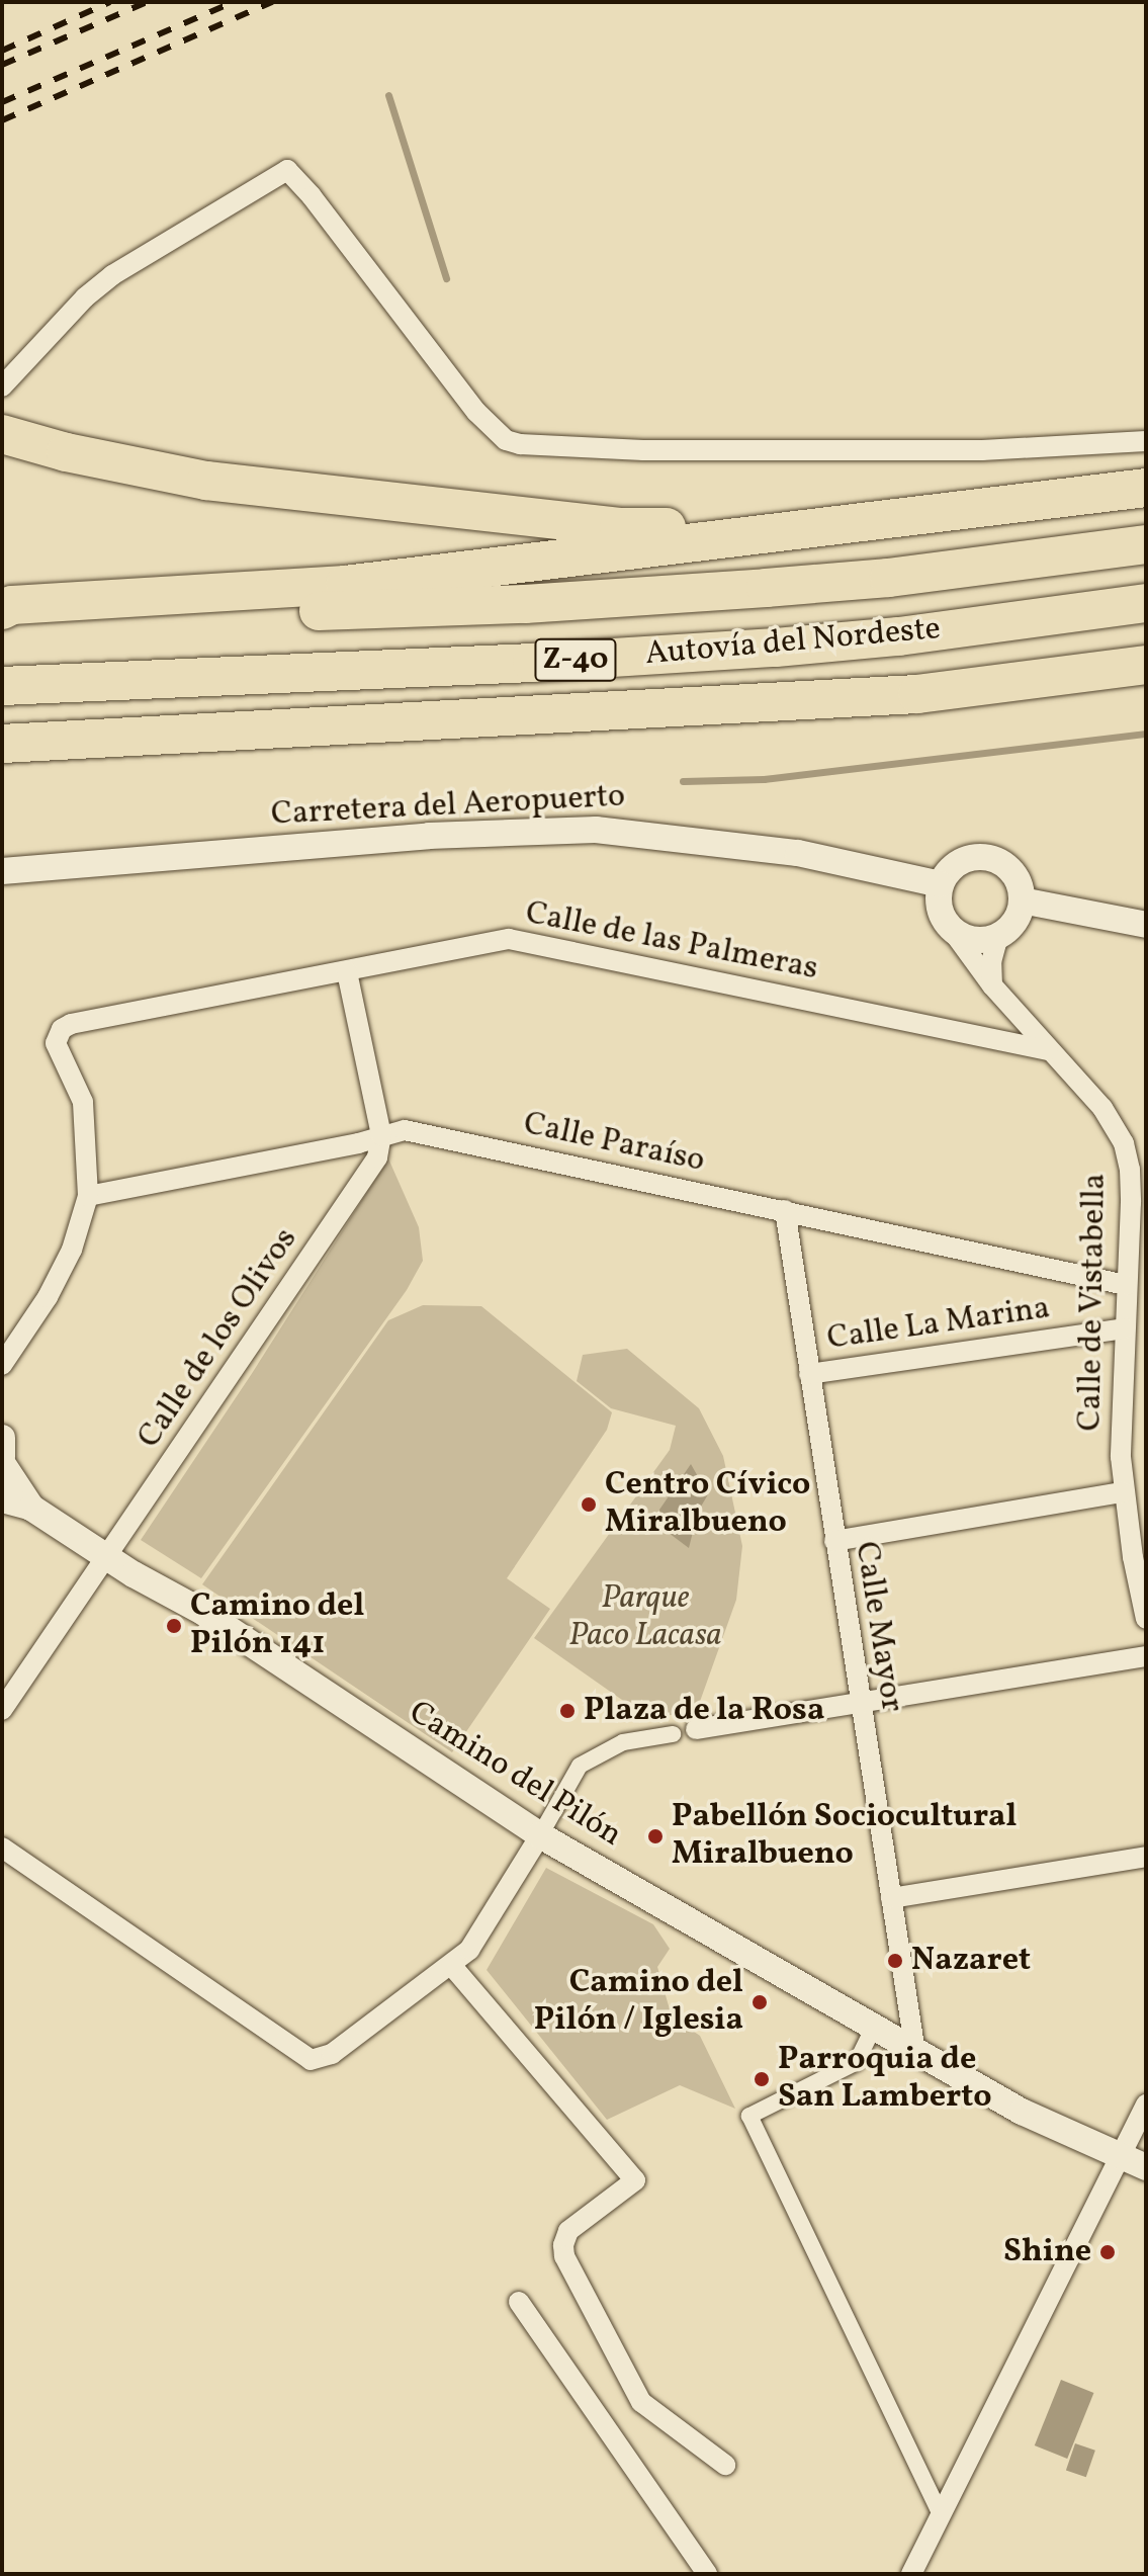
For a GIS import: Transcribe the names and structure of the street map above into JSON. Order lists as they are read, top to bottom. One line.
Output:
{"streets":{"highway":["Autovía del Nordeste","Z-40"],"street":["Carretera del Aeropuerto","Calle de las Palmeras","Calle Paraíso","Calle de Vistabella","Calle La Marina","Calle de los Olivos","Calle Mayor","Camino del Pilón"]},"crossings":[["Carretera del Aeropuerto","Calle de Vistabella"],["Calle de las Palmeras","Calle Paraíso"],["Calle de las Palmeras","Calle de Vistabella"],["Calle Paraíso","Calle de Vistabella"],["Calle Paraíso","Calle de los Olivos"],["Calle Paraíso","Calle Mayor"],["Calle de Vistabella","Calle La Marina"],["Calle La Marina","Calle Mayor"],["Calle de los Olivos","Camino del Pilón"],["Calle Mayor","Camino del Pilón"]],"parks":["Parque Paco Lacasa"],"places":["Centro Cívico Miralbueno","Camino del Pilón 141","Plaza de la Rosa","Pabellón Sociocultural Miralbueno","Nazaret","Camino del Pilón / Iglesia","Parroquia de San Lamberto","Shine"]}
